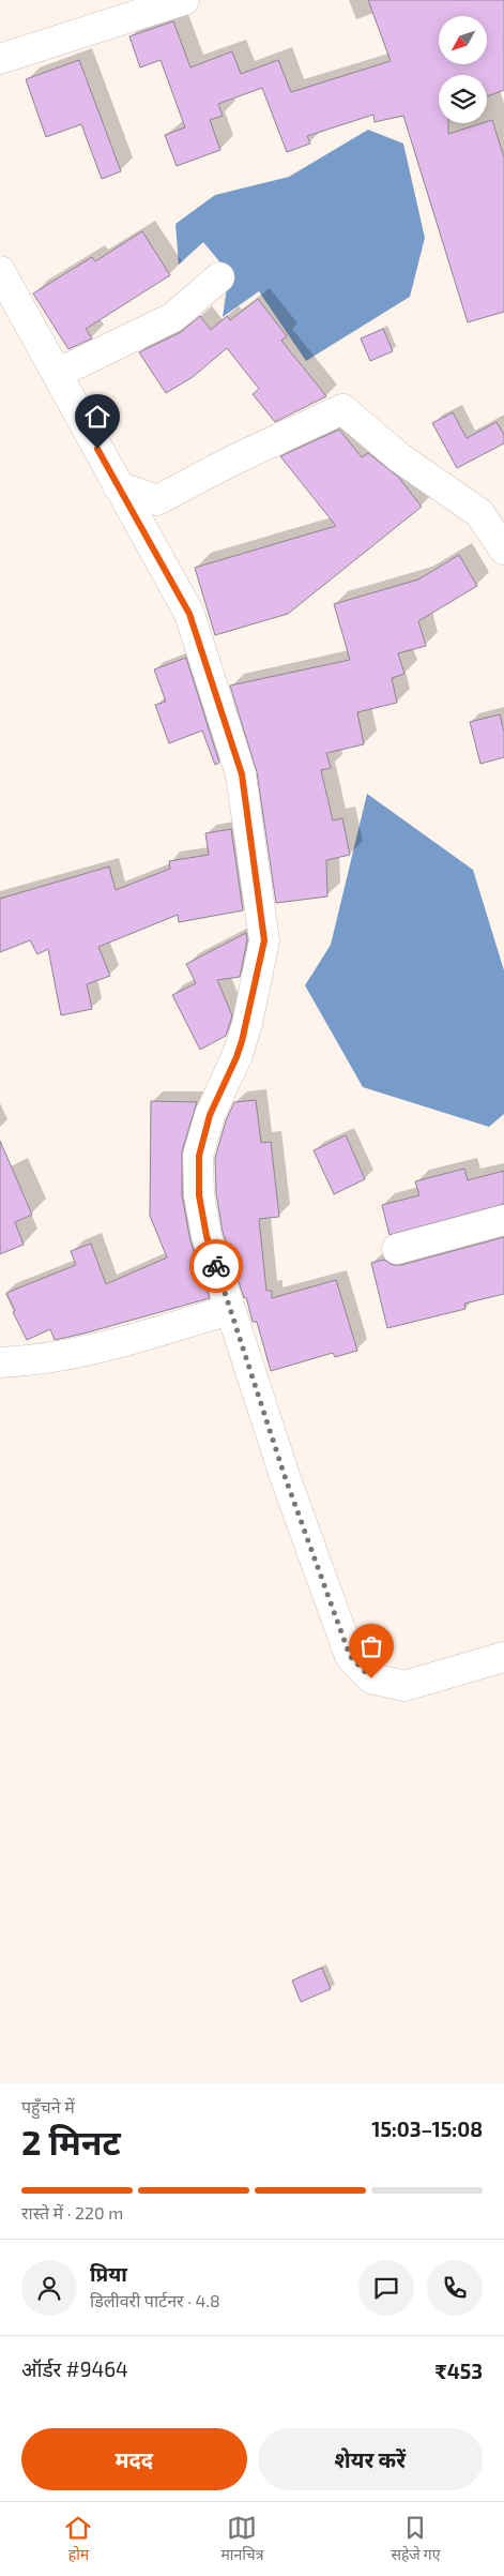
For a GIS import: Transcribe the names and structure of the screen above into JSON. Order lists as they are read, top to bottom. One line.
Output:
{"north":"bottom left","page":{"heading":["2 मिनट","पहुँचने में","15:03–15:08"],"panel":["प्रिया","डिलीवरी पार्टनर · 4.8","ऑर्डर #9464","₹453"],"bar":"रास्ते में · 220 m","buttons":["मदद","शेयर करें"],"tabs":["होम","मानचित्र","सहेजे गए"]}}
